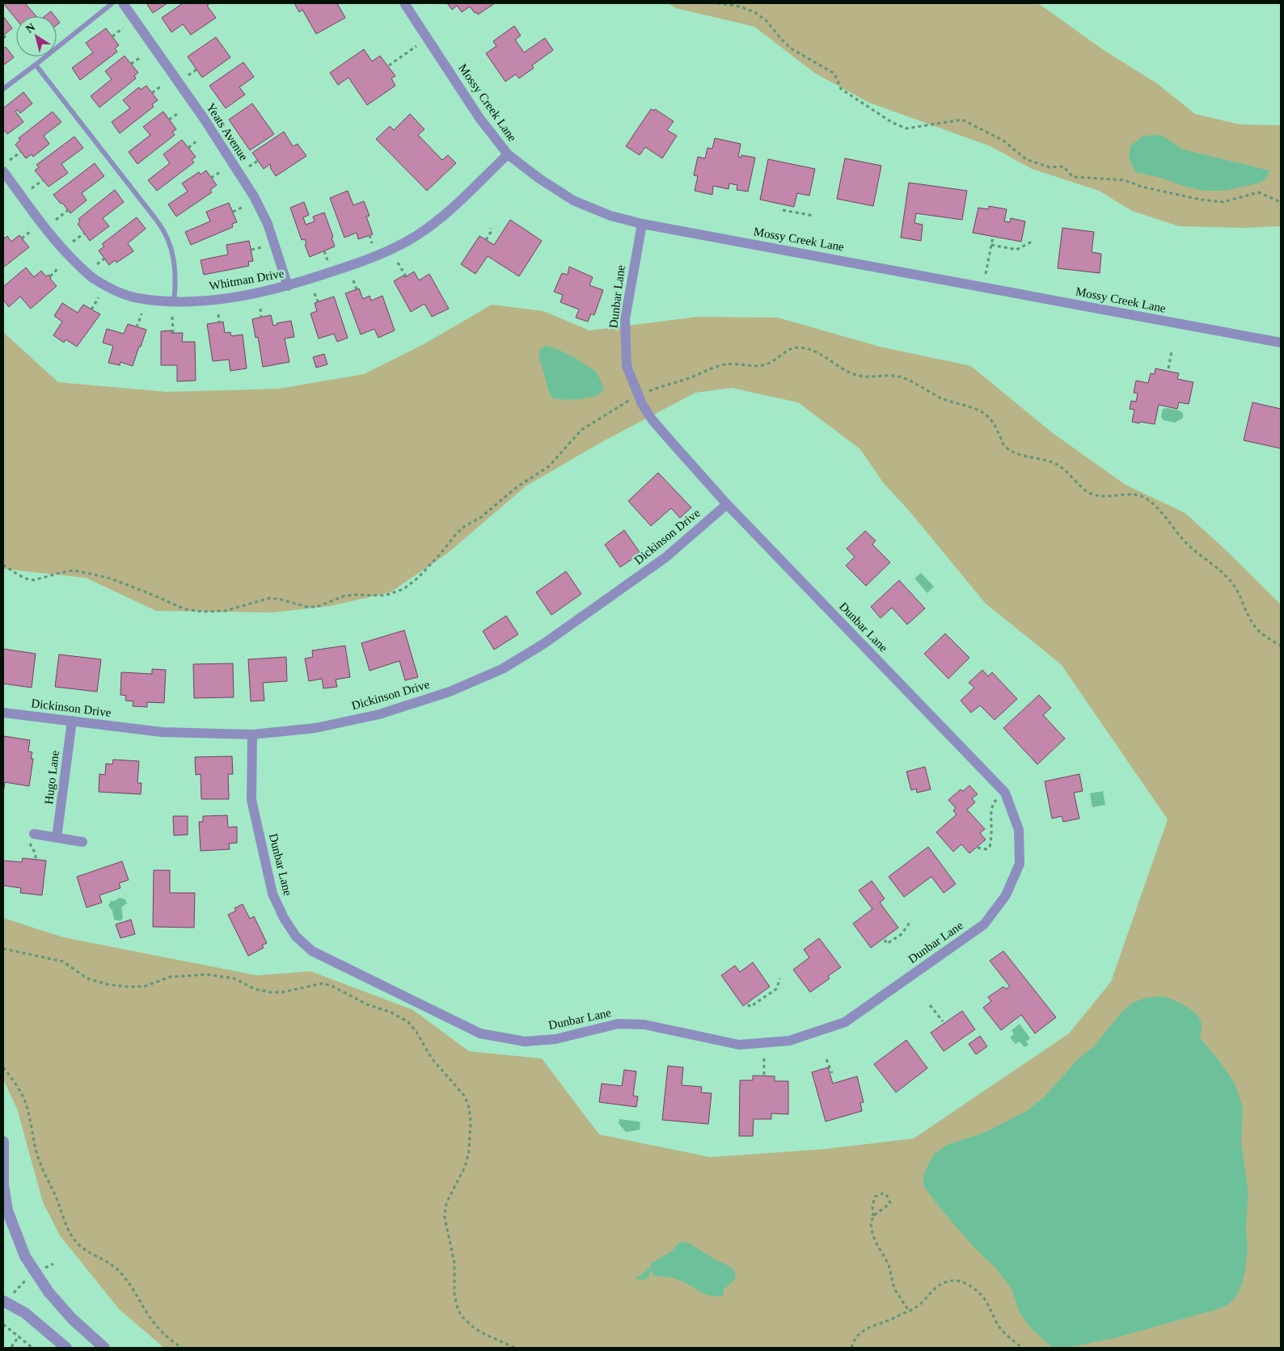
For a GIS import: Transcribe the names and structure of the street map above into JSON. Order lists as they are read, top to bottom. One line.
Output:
{"streets":{"street":["Mossy Creek Lane","Yeats Avenue","Whitman Drive","Dunbar Lane","Dickinson Drive","Hugo Lane"]},"crossings":[["Mossy Creek Lane","Whitman Drive"],["Mossy Creek Lane","Dunbar Lane"],["Yeats Avenue","Whitman Drive"],["Dunbar Lane","Dickinson Drive"],["Dickinson Drive","Hugo Lane"]],"north":"top left"}
